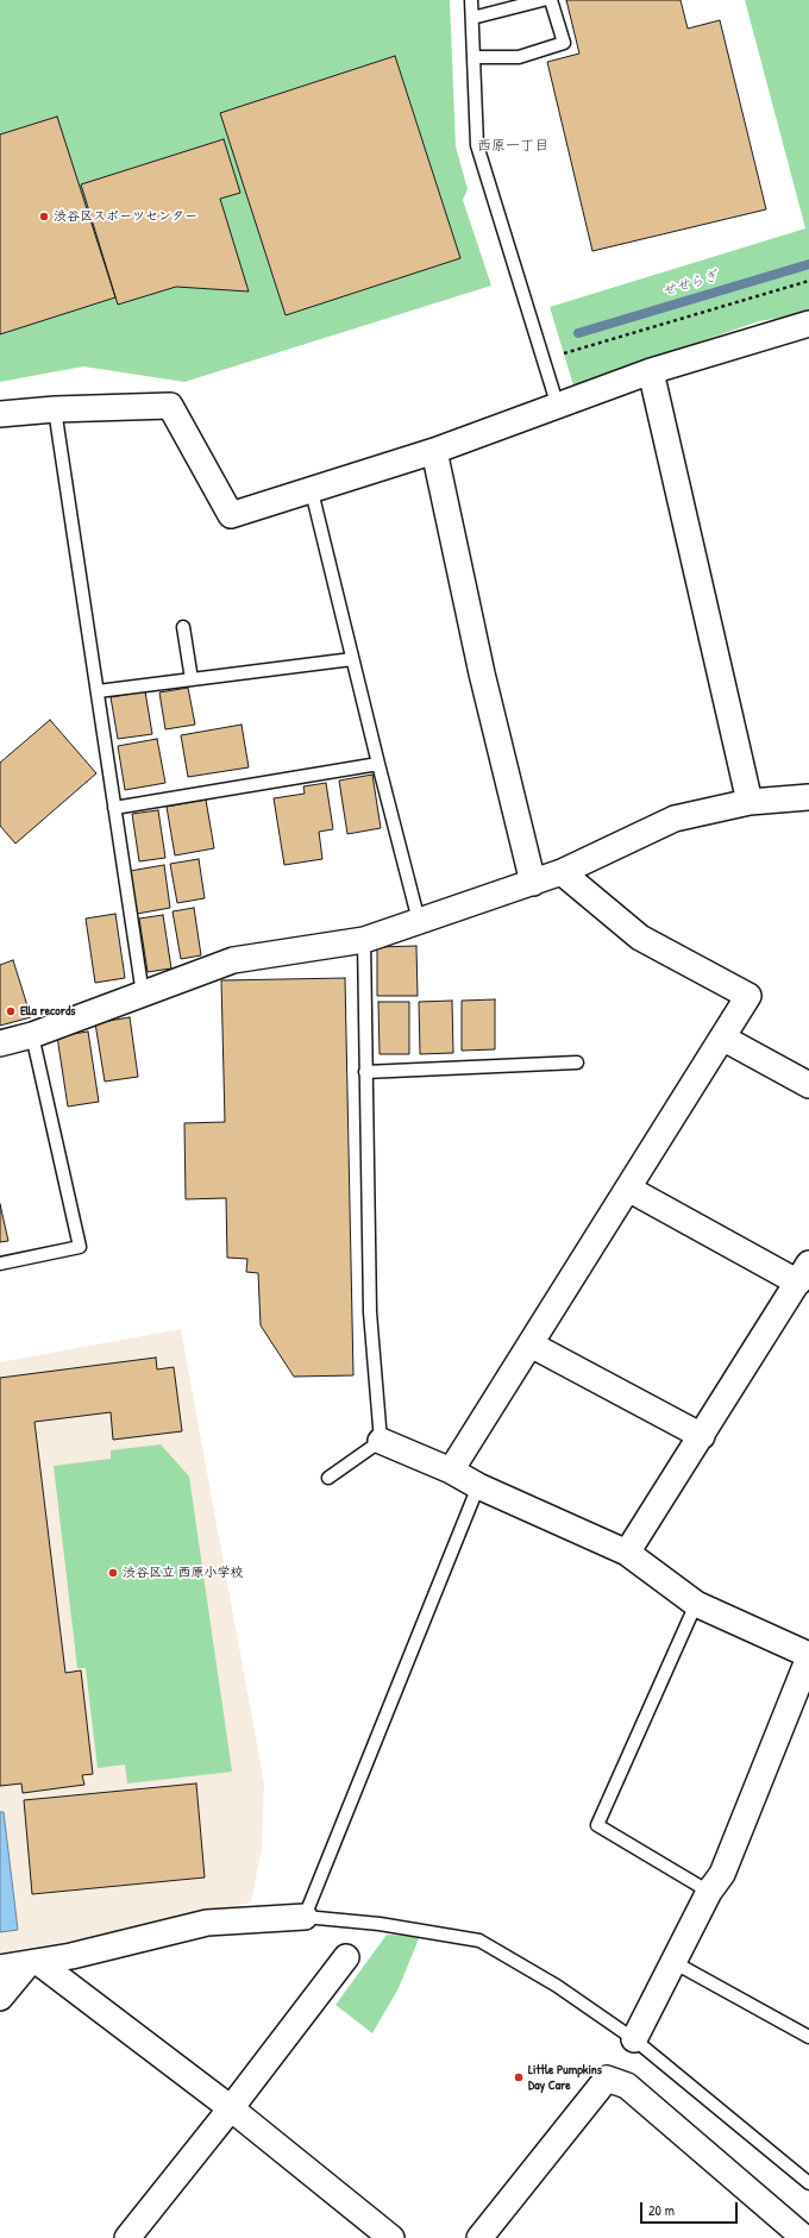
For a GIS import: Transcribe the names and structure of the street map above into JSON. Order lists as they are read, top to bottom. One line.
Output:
{"districts":["西原一丁目"],"water":["せせらぎ"],"places":["渋谷区スポーツセンター","Ella records","渋谷区立 西原小学校","Little Pumpkins Day Care"],"scale_bar":"20 m"}
